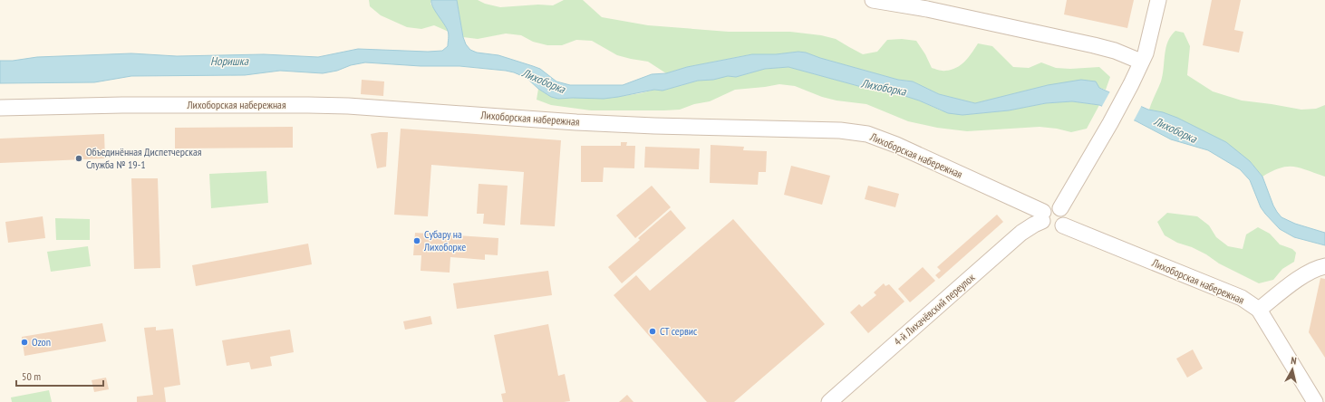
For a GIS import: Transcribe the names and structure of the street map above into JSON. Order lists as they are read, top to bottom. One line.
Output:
{"streets":{"street":["Лихоборская набережная","4-й Лихачёвский переулок"]},"crossings":[["Лихоборская набережная","4-й Лихачёвский переулок"]],"water":["Норишка","Лихоборка"],"places":["Объединённая Диспетчерская Служба № 19-1","Субару на Лихоборке","СТ сервис","Ozon"],"scale_bar":"50 m","north":"top"}
